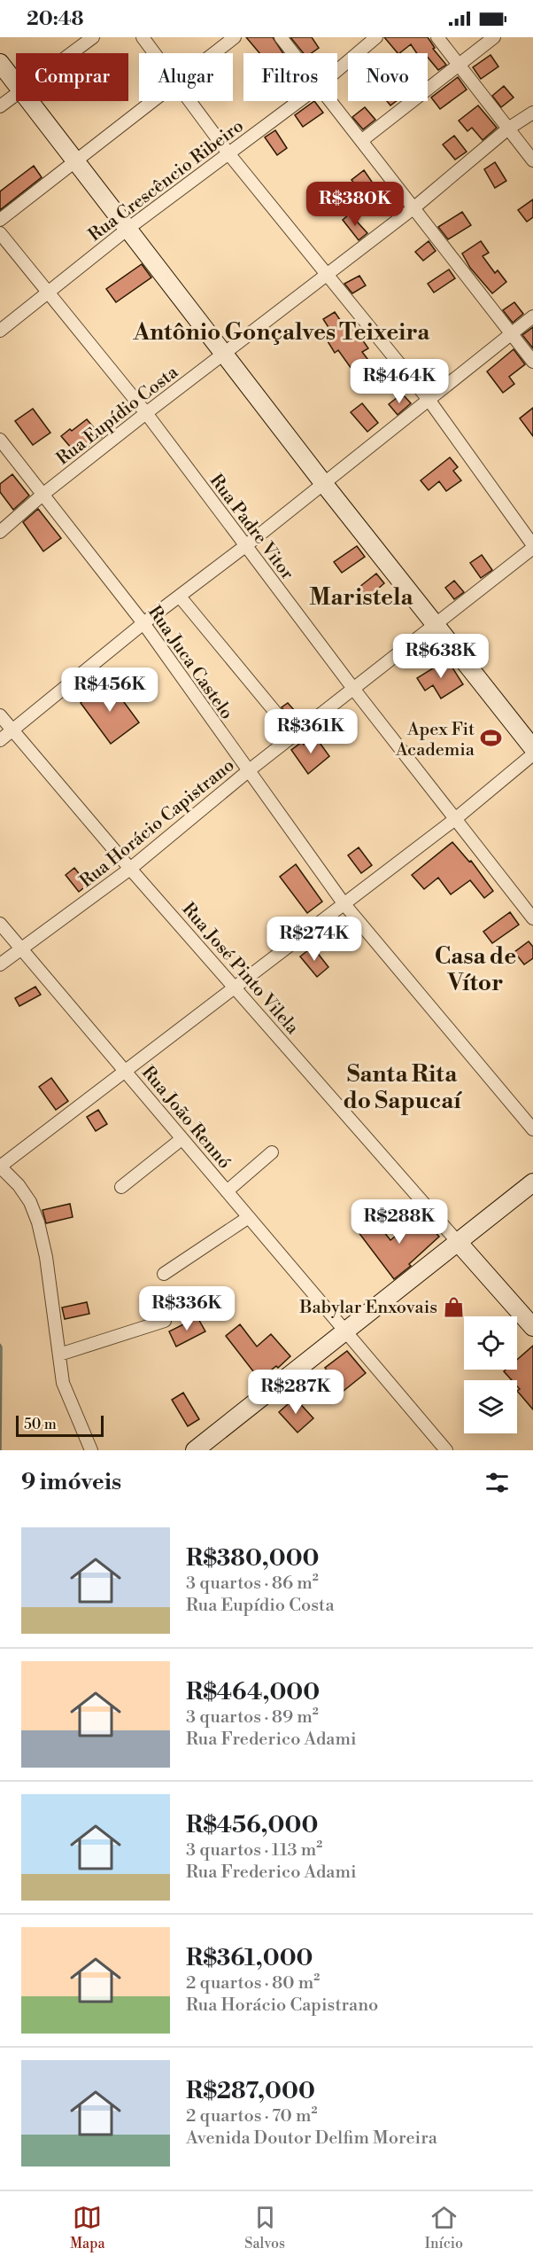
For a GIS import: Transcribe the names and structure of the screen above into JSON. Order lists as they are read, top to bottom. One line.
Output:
{"streets":{"street":["Rua Crescêncio Ribeiro","Rua Eupídio Costa","Rua Padre Vitor","Rua Juca Castelo","Rua Horácio Capistrano","Rua José Pinto Vilela","Rua João Rennó"]},"crossings":[["Rua Crescêncio Ribeiro","Rua Padre Vitor"],["Rua Eupídio Costa","Rua Padre Vitor"],["Rua Eupídio Costa","Rua Juca Castelo"],["Rua Padre Vitor","Rua Horácio Capistrano"],["Rua Juca Castelo","Rua Horácio Capistrano"],["Rua Horácio Capistrano","Rua José Pinto Vilela"],["Rua Horácio Capistrano","Rua João Rennó"]],"districts":["Antônio Gonçalves Teixeira","Maristela","Casa de Vítor","Santa Rita do Sapucaí"],"places":{"sports":["Apex Fit Academia"],"shop":["Babylar Enxovais"]},"scale_bar":"50 m","page":{"status":"20:48","chip":["Comprar","Alugar","Filtros","Novo"],"price":["R$380K","R$464K","R$638K","R$456K","R$361K","R$274K","R$288K","R$336K","R$287K"],"scale":"50 m","heading":"9 imóveis","list":[{"name":"R$380,000","note":"3 quartos · 86 m² · Rua Eupídio Costa"},{"name":"R$464,000","note":"3 quartos · 89 m² · Rua Frederico Adami"},{"name":"R$456,000","note":"3 quartos · 113 m² · Rua Frederico Adami"},{"name":"R$361,000","note":"2 quartos · 80 m² · Rua Horácio Capistrano"},{"name":"R$287,000","note":"2 quartos · 70 m² · Avenida Doutor Delfim Moreira"}],"tabs":["Mapa","Salvos","Início"]}}
